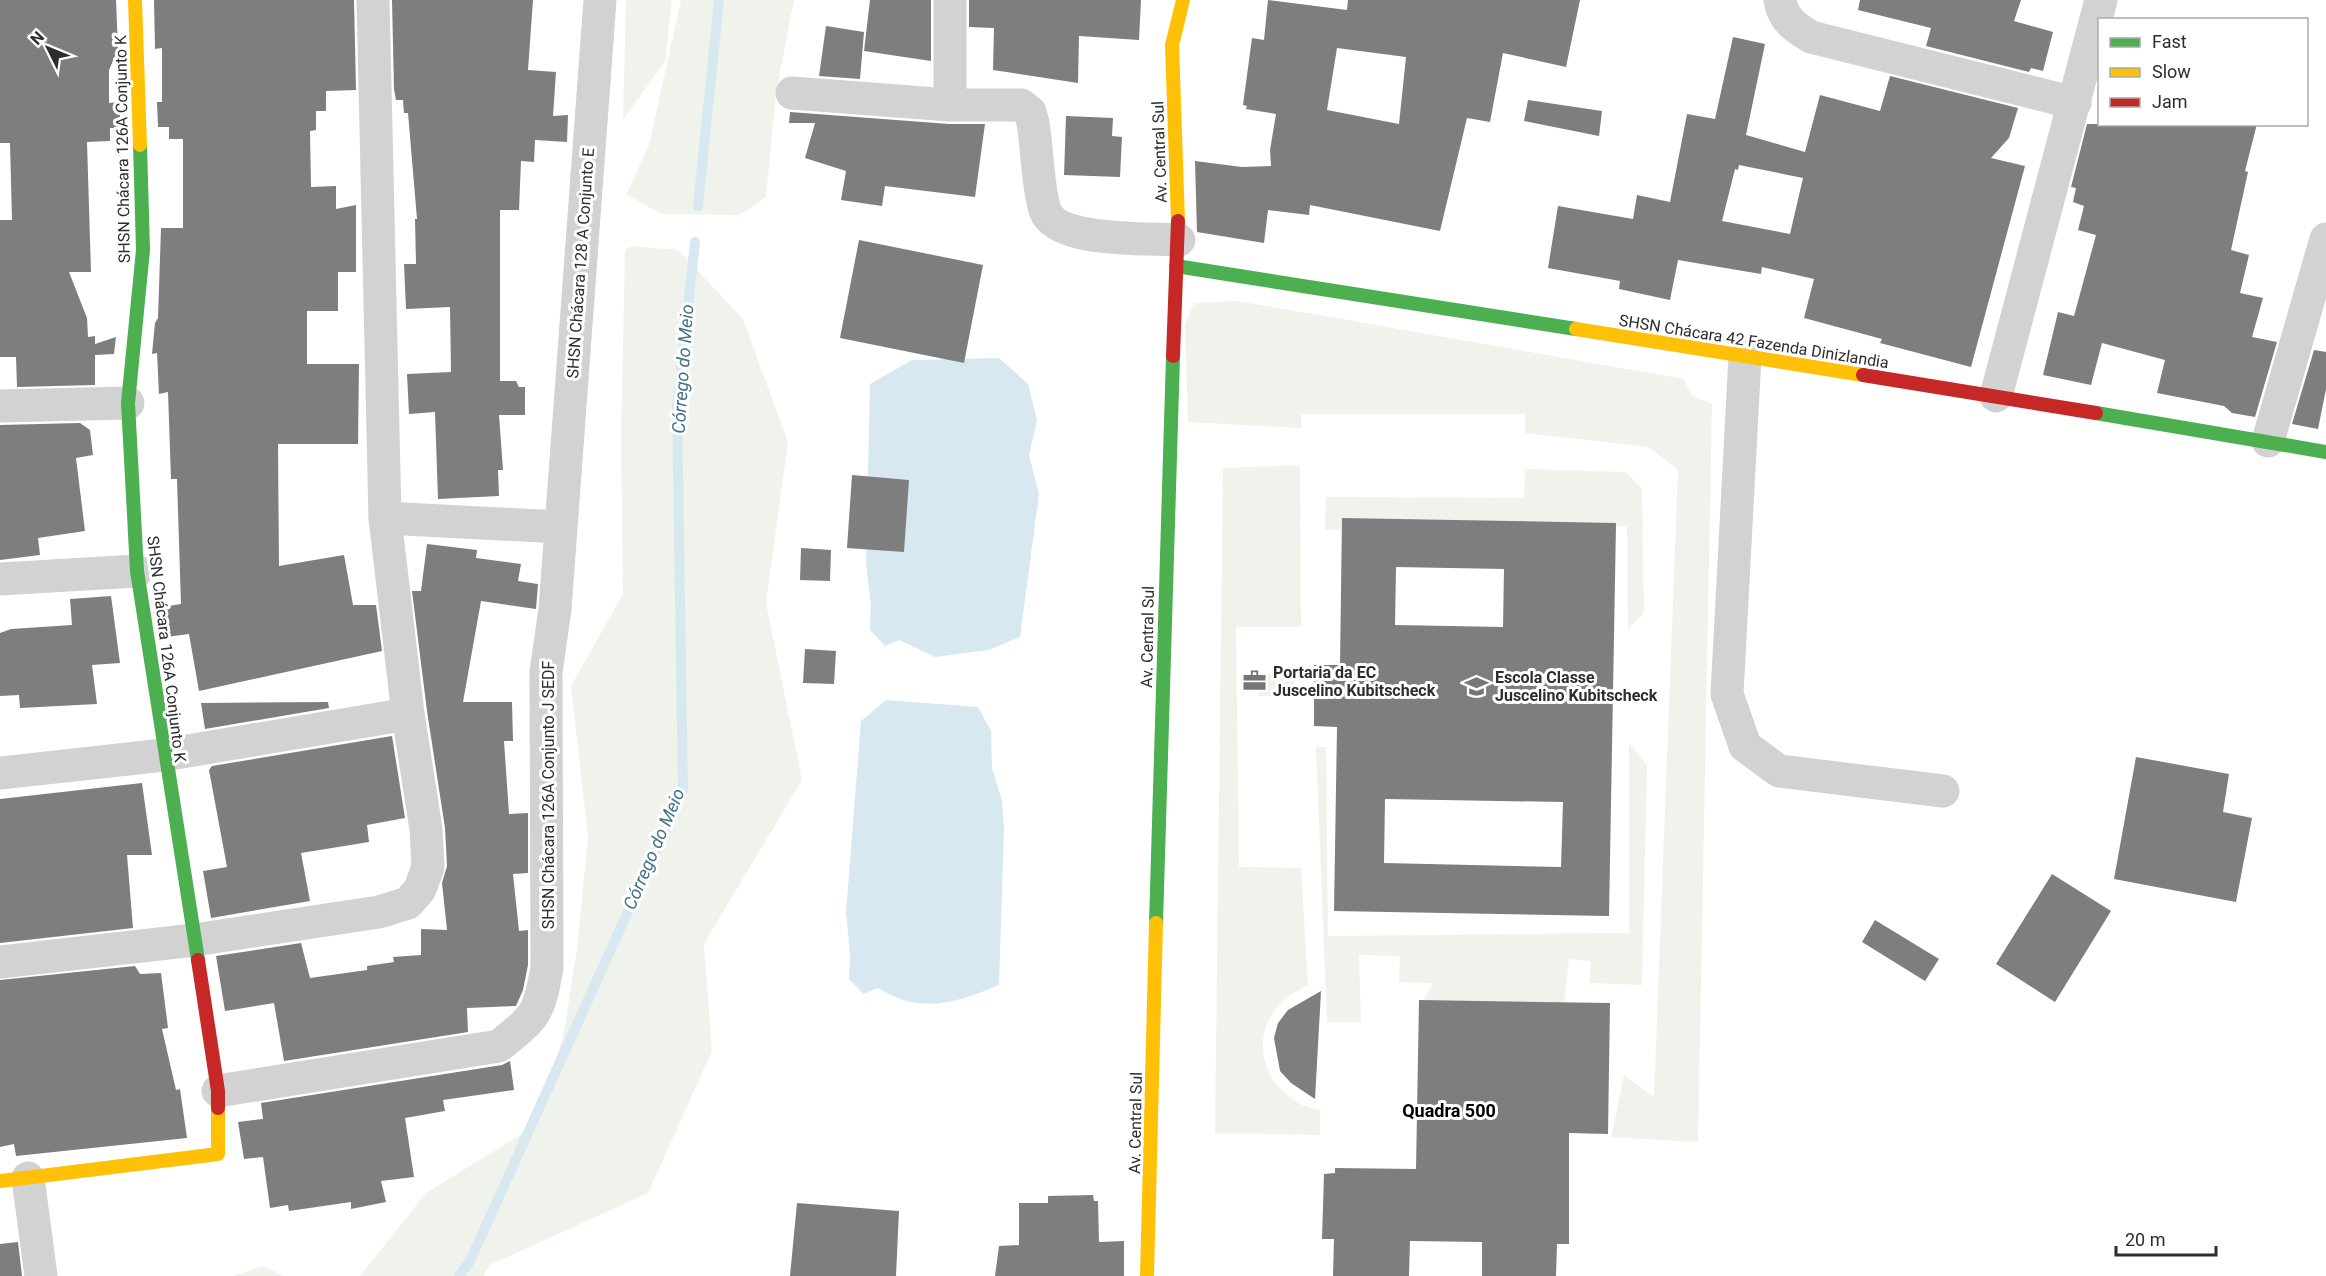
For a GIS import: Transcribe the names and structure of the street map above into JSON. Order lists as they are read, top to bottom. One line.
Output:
{"streets":{"street":["SHSN Chácara 126A Conjunto K","Av. Central Sul","SHSN Chácara 128 A Conjunto E","SHSN Chácara 42 Fazenda Dinizlandia","SHSN Chácara 126A Conjunto J SEDF"]},"crossings":[["SHSN Chácara 126A Conjunto K","SHSN Chácara 126A Conjunto J SEDF"],["Av. Central Sul","SHSN Chácara 42 Fazenda Dinizlandia"],["SHSN Chácara 128 A Conjunto E","SHSN Chácara 126A Conjunto J SEDF"]],"districts":["Quadra 500"],"water":["Córrego do Meio"],"places":{"office":["Portaria da EC Juscelino Kubitscheck"],"school or university":["Escola Classe Juscelino Kubitscheck"]},"legend":["Fast","Slow","Jam"],"scale_bar":"20 m","north":"top left"}
